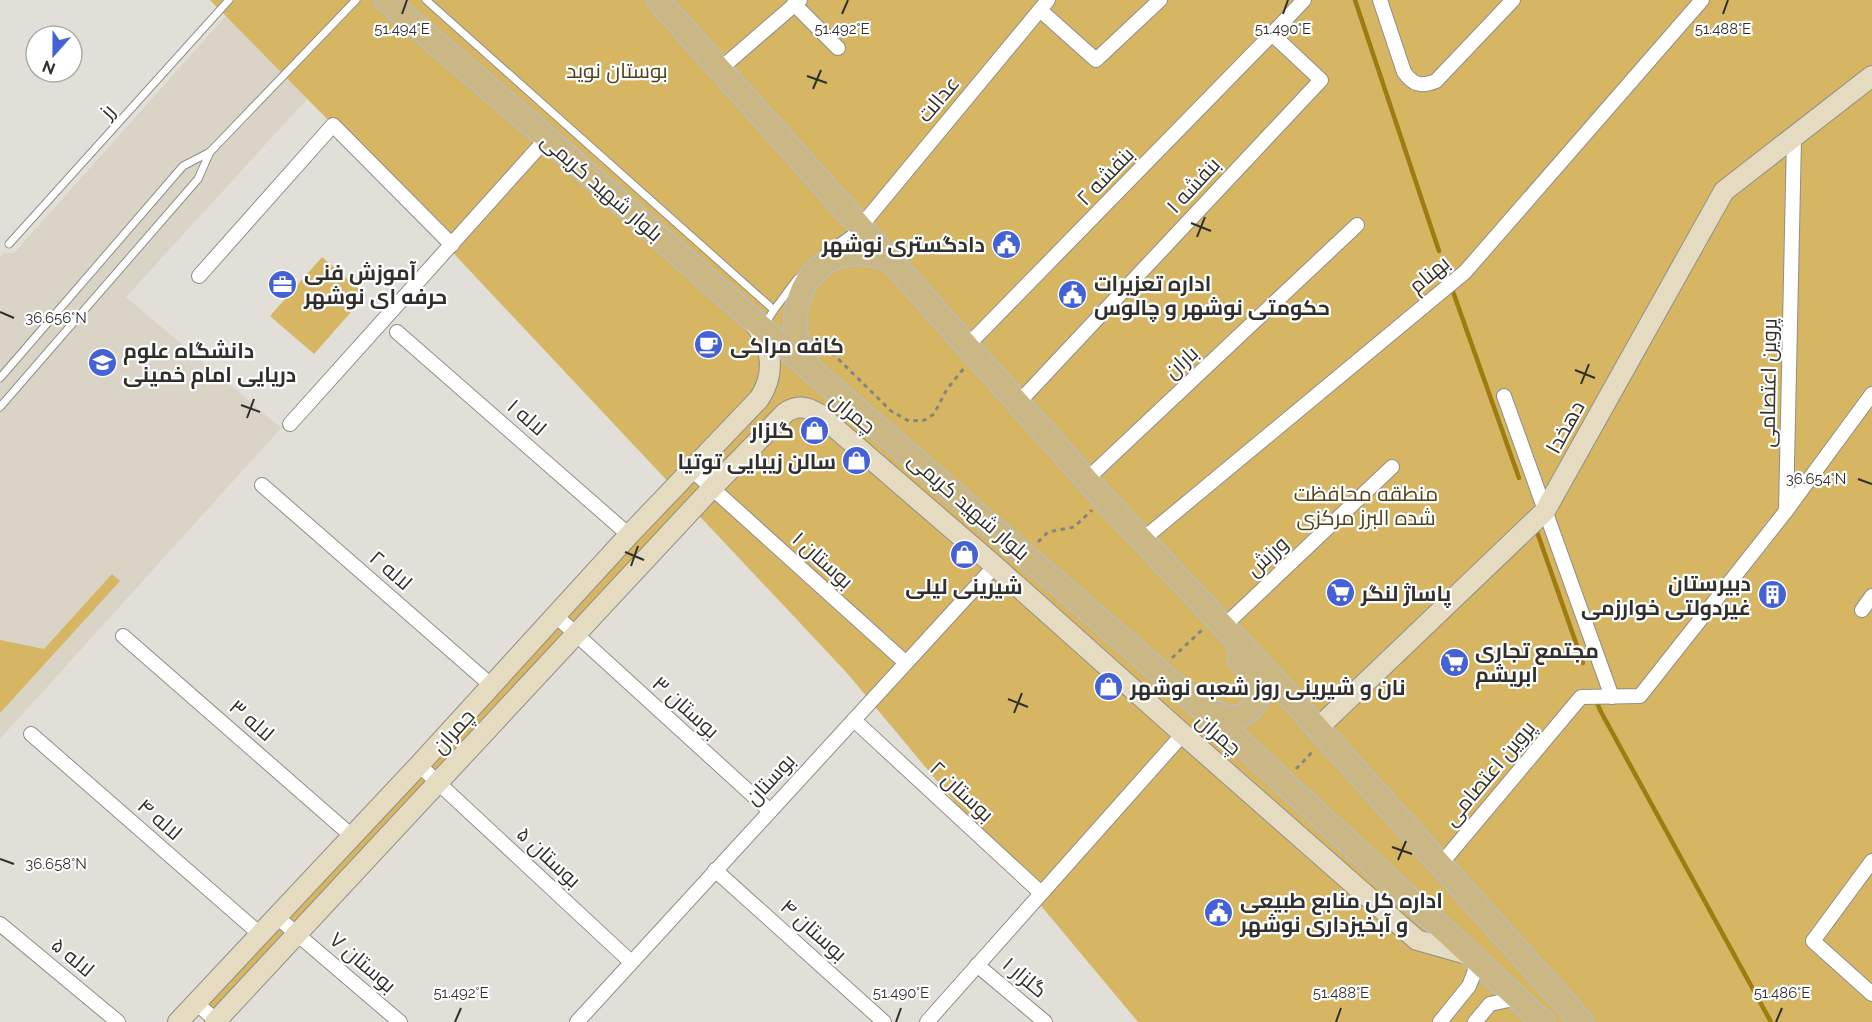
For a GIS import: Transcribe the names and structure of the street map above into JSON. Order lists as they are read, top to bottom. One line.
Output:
{"streets":{"main road":["بلوار شهید کریمی"],"street":["عدالت","بنفشه ۲","بنفشه ۱","بهنام","باران","پروین اعتصامی","چمران","لاله ۱","دهخدا","ورزش","بوستان ۱","لاله ۲","بوستان ۳","لاله ۳","بوستان","بوستان ۲","لاله ۴","بوستان ۵","بوستان ۴","لاله ۵","بوستان ۷","گلزار ۱"],"lane":["رز"]},"crossings":[["بنفشه ۲","بنفشه ۱"],["بلوار شهید کریمی","چمران"],["پروین اعتصامی","دهخدا"],["چمران","لاله ۱"],["چمران","بوستان ۱"],["چمران","لاله ۲"],["چمران","بوستان ۳"],["چمران","لاله ۳"],["چمران","بوستان"],["چمران","لاله ۴"],["چمران","بوستان ۵"],["چمران","بوستان ۷"],["بوستان ۱","بوستان"],["بوستان ۳","بوستان"],["بوستان","بوستان ۲"],["بوستان","بوستان ۵"],["بوستان","بوستان ۴"]],"parks":["بوستان نوید","منطقه محافظت شده البرز مرکزی"],"places":{"public building":["دادگستری نوشهر","اداره تعزیرات حکومتی نوشهر و چالوس","اداره كل منابع طبيعی و آبخيزداری نوشهر"],"office":["آموزش فنی حرفه ای نوشهر"],"cafe":["کافه مراکی"],"school or university":["دانشگاه علوم دریایی امام خمینی"],"shop":["گلزار","سالن زیبایی توتیا","شیرینی لیلی","نان و شیرینی روز شعبه نوشهر"],"supermarket":["پاساژ لنگر","مجتمع تجاری ابریشم"],"building":["دبیرستان غیردولتی خوارزمی"]},"north":"bottom","coordinates":["51.494°E","51.492°E","51.490°E","51.488°E","36.656°N","36.654°N","36.658°N","51.486°E"]}
